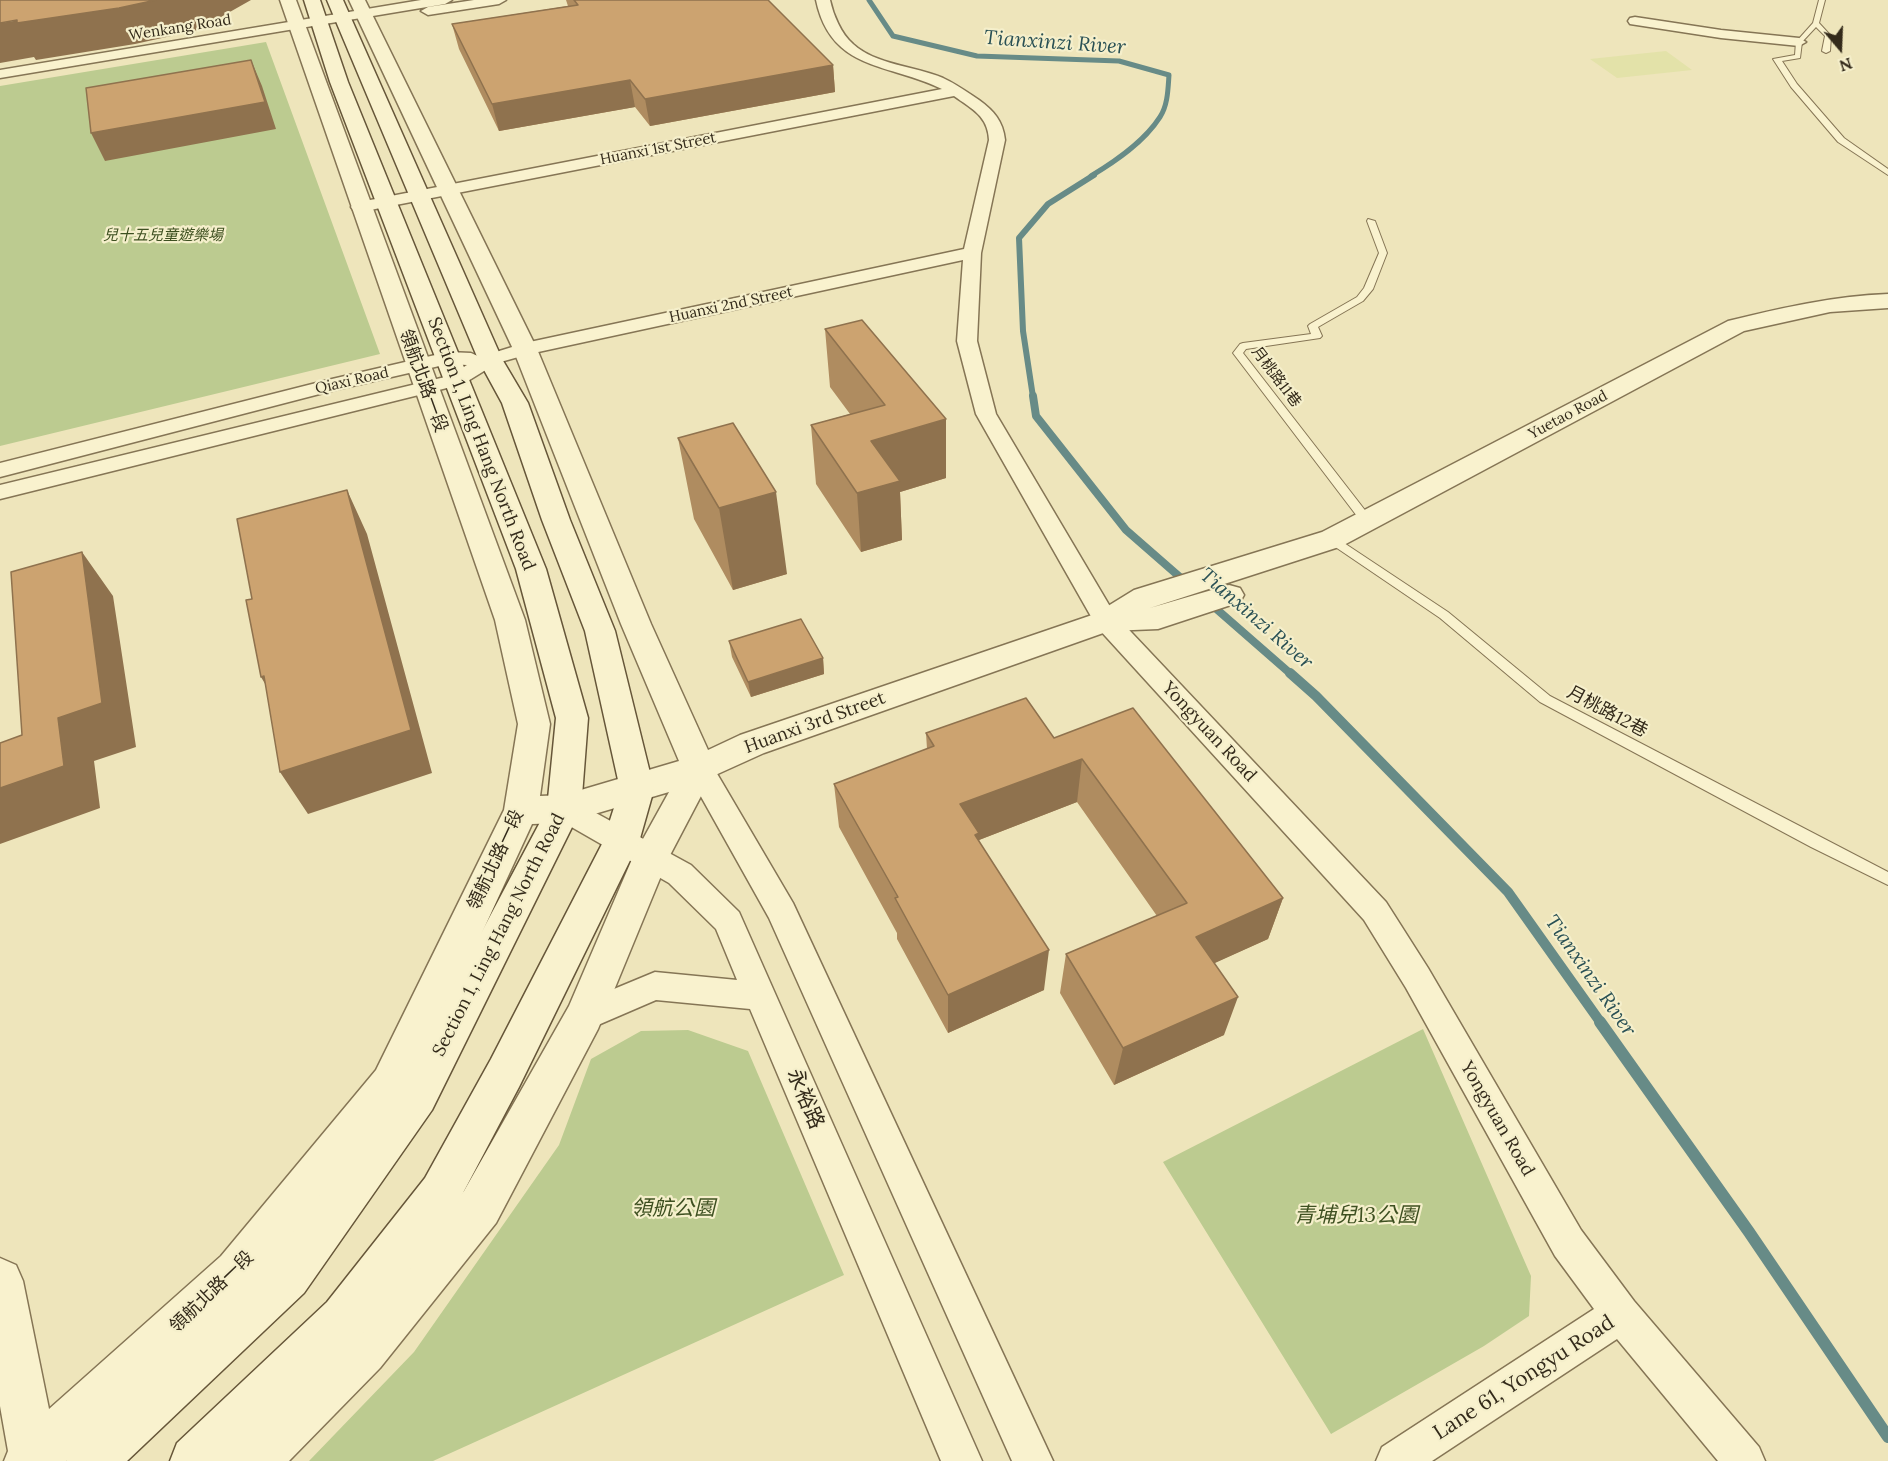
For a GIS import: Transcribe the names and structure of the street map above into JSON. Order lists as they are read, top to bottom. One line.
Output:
{"streets":{"street":["Wenkang Road","Huanxi 1st Street","Huanxi 2nd Street","Qiaxi Road","領航北路一段","Yuetao Road","Section 1, Ling Hang North Road","Huanxi 3rd Street","Yongyuan Road","永裕路","Lane 61, Yongyu Road"],"lane":["月桃路11巷","月桃路12巷"]},"crossings":[["Wenkang Road","領航北路一段"],["Wenkang Road","Section 1, Ling Hang North Road"],["Huanxi 1st Street","領航北路一段"],["Huanxi 1st Street","Section 1, Ling Hang North Road"],["Huanxi 1st Street","Yongyuan Road"],["Huanxi 2nd Street","Qiaxi Road"],["Huanxi 2nd Street","Section 1, Ling Hang North Road"],["Huanxi 2nd Street","Yongyuan Road"],["月桃路11巷","Yuetao Road"],["Qiaxi Road","領航北路一段"],["Qiaxi Road","Section 1, Ling Hang North Road"],["領航北路一段","Section 1, Ling Hang North Road"],["領航北路一段","Huanxi 3rd Street"],["Yuetao Road","月桃路12巷"],["Yuetao Road","Huanxi 3rd Street"],["Yuetao Road","Yongyuan Road"],["Section 1, Ling Hang North Road","Huanxi 3rd Street"],["Section 1, Ling Hang North Road","永裕路"],["Huanxi 3rd Street","Yongyuan Road"],["Huanxi 3rd Street","永裕路"],["Yongyuan Road","Lane 61, Yongyu Road"]],"water":["Tianxinzi River"],"parks":["兒十五兒童遊樂場","領航公園","青埔兒13公園"],"north":"bottom"}
